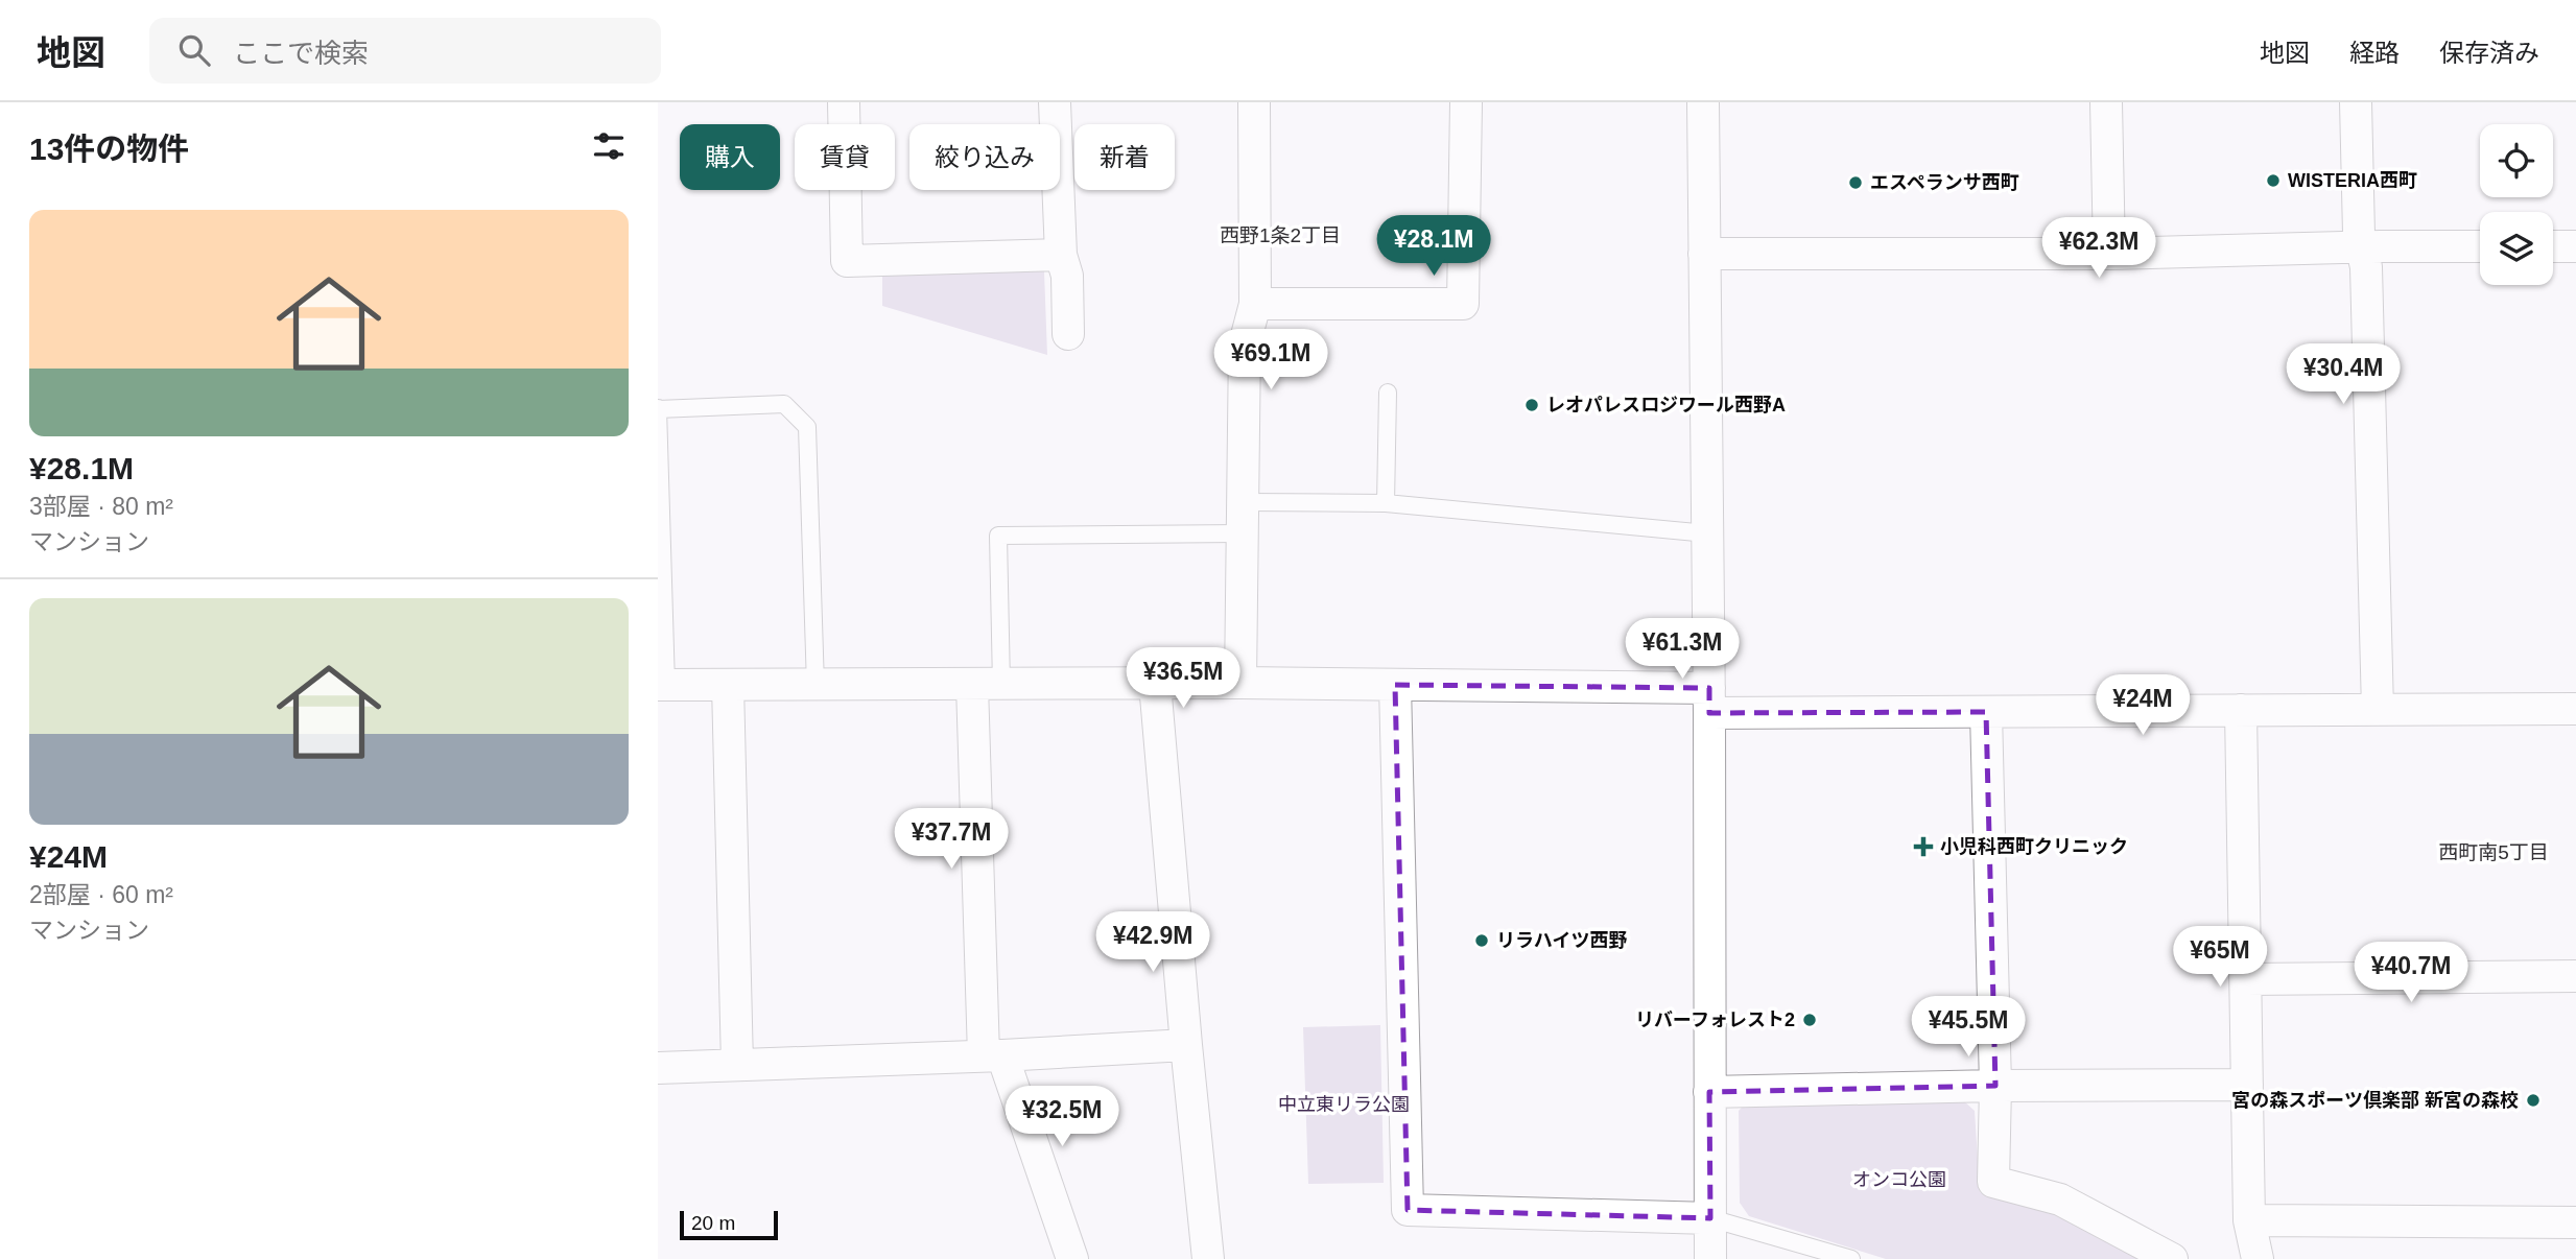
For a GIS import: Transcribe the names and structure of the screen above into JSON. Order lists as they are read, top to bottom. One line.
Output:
{"districts":["西野1条2丁目","西町南5丁目"],"parks":["中立東リラ公園","オンコ公園"],"places":{"other":["WISTERIA西町","エスペランサ西町","レオパレスロジワール西野A","リラハイツ西野","リバーフォレスト2","宮の森スポーツ倶楽部 新宮の森校"],"health":["小児科西町クリニック"]},"scale_bar":"20 m","page":{"header":"地図","search":"ここで検索","nav":["地図","経路","保存済み"],"heading":"13件の物件","chip":["購入","賃貸","絞り込み","新着"],"list":[{"name":"¥28.1M","note":"3部屋 · 80 m² · マンション"},{"name":"¥24M","note":"2部屋 · 60 m² · マンション"}],"price":["¥28.1M","¥62.3M","¥69.1M","¥30.4M","¥61.3M","¥36.5M","¥24M","¥37.7M","¥42.9M","¥65M","¥40.7M","¥45.5M","¥32.5M"],"scale":"20 m"}}
